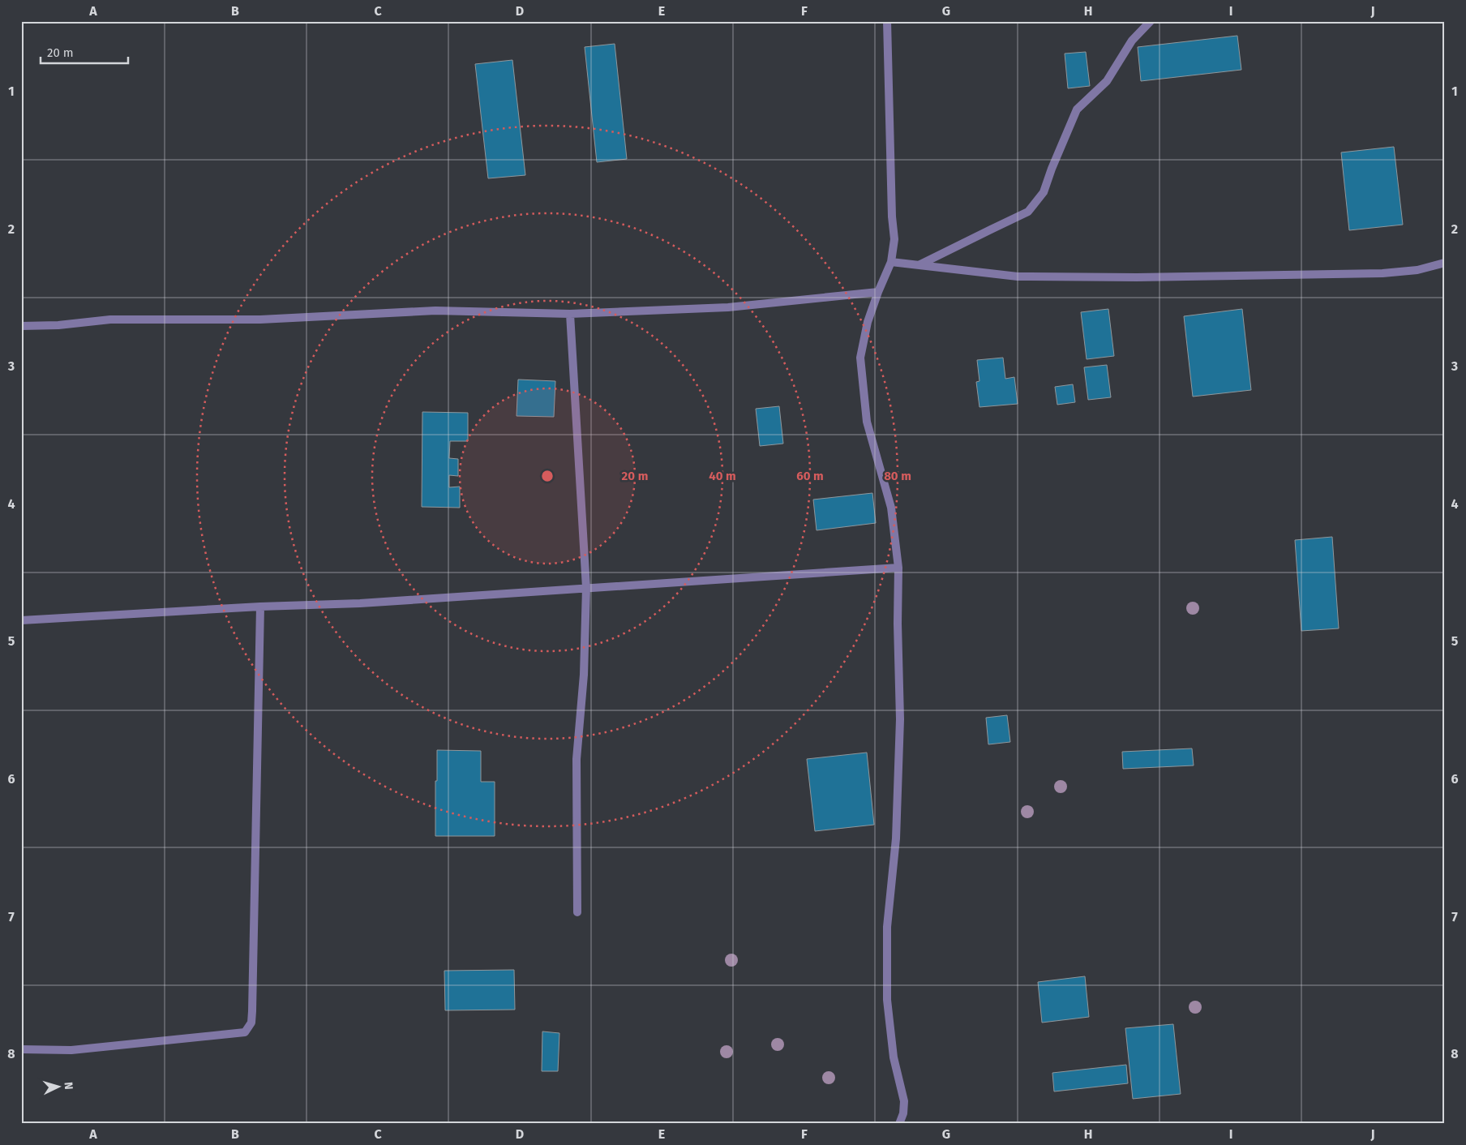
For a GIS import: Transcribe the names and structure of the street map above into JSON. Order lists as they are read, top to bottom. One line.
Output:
{"scale_bar":"20 m","north":"right","grid":{"columns":["A","B","C","D","E","F","G","H","I","J"],"rows":["1","2","3","4","5","6","7","8"]},"rings":["20 m","40 m","60 m","80 m"]}
